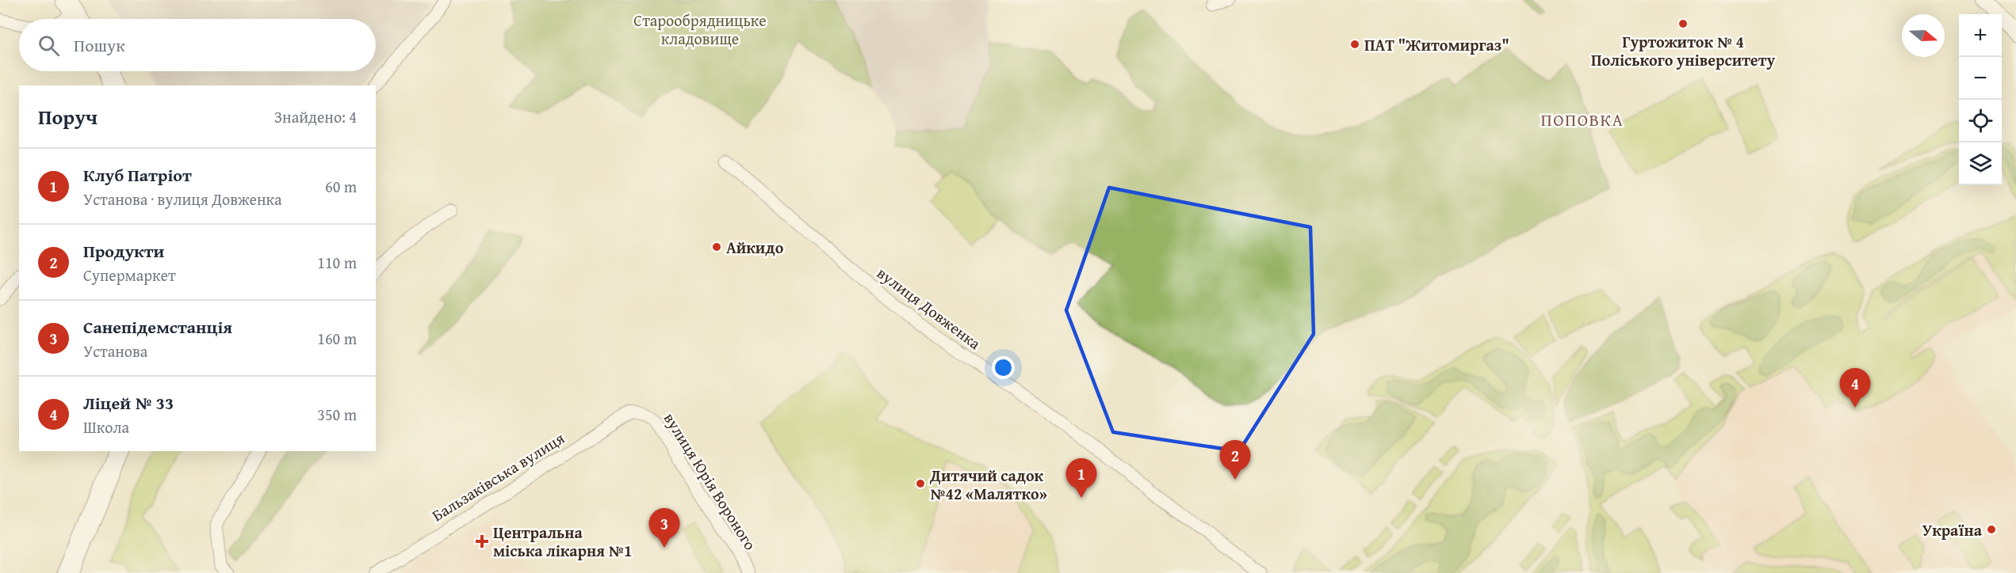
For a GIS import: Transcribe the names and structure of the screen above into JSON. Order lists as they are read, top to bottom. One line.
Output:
{"streets":{"street":["вулиця Довженка","Бальзаківська вулиця","вулиця Юрія Вороного"]},"crossings":[["Бальзаківська вулиця","вулиця Юрія Вороного"]],"districts":["ПОПОВКА"],"parks":["Старообрядницьке кладовище"],"places":{"other":["Гуртожиток № 4 Поліського університету","ПАТ \"Житомиргаз\"","Айкидо","Дитячий садок №42 «Малятко»","Україна"],"health":["Центральна міська лікарня №1"]},"north":"right","page":{"map_buttons":["+","−"],"search":"Пошук","heading":["Поруч","Знайдено: 4"],"list":[{"mark":"1","name":"Клуб Патріот","note":"Установа · вулиця Довженка","value":"60 m"},{"mark":"2","name":"Продукти","note":"Супермаркет","value":"110 m"},{"mark":"3","name":"Санепідемстанція","note":"Установа","value":"160 m"},{"mark":"4","name":"Ліцей № 33","note":"Школа","value":"350 m"}],"pins":["4","2","1","3"]}}
